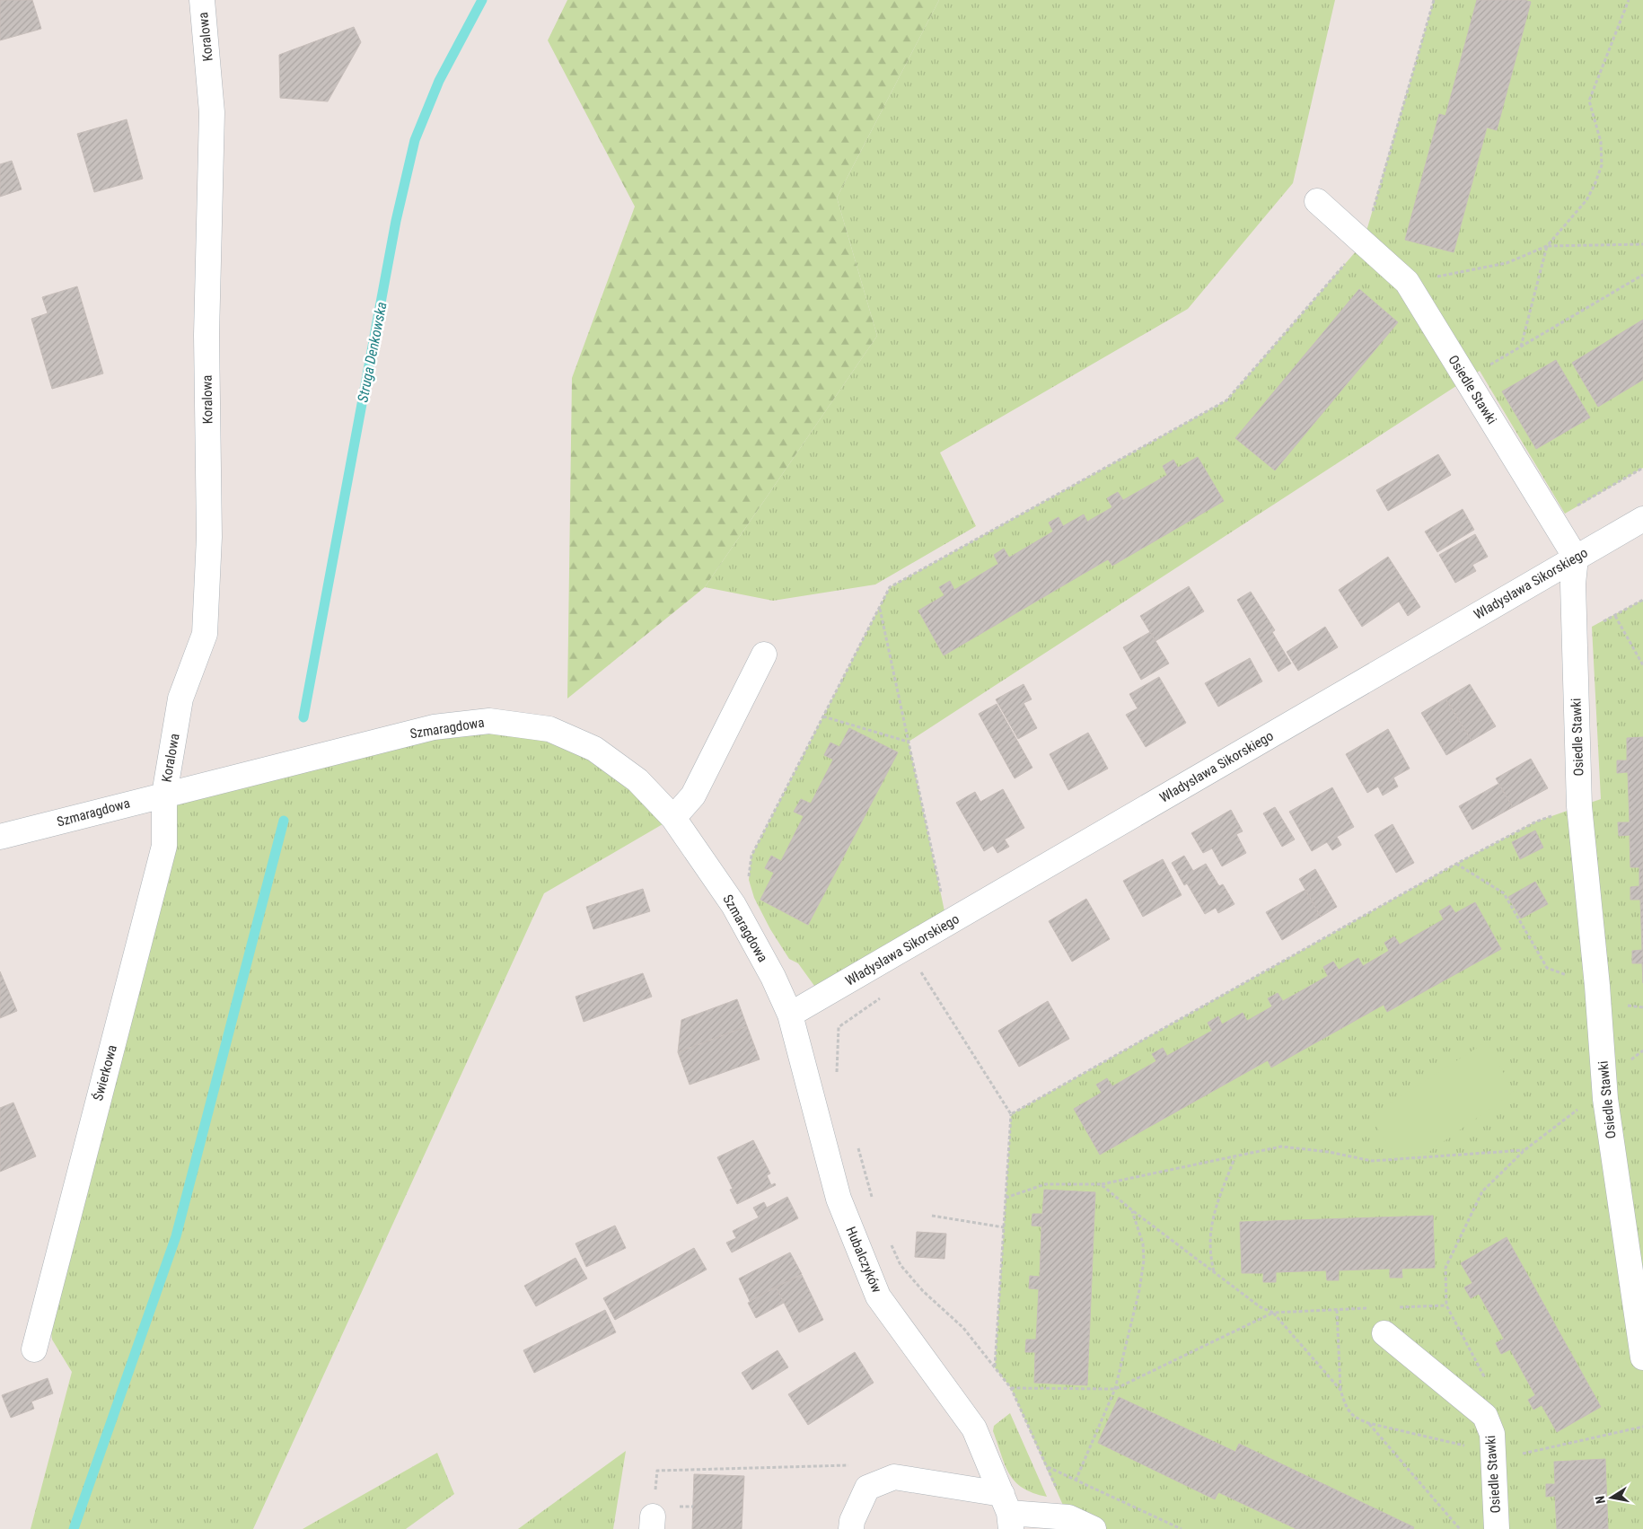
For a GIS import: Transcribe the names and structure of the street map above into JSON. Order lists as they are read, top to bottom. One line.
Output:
{"streets":{"street":["Koralowa","Osiedle Stawki","Władysława Sikorskiego","Szmaragdowa","Świerkowa","Hubalczyków"]},"crossings":[["Koralowa","Szmaragdowa"],["Koralowa","Świerkowa"],["Osiedle Stawki","Władysława Sikorskiego"],["Władysława Sikorskiego","Szmaragdowa"],["Władysława Sikorskiego","Hubalczyków"],["Szmaragdowa","Świerkowa"],["Szmaragdowa","Hubalczyków"]],"water":["Struga Denkowska"],"north":"left"}
